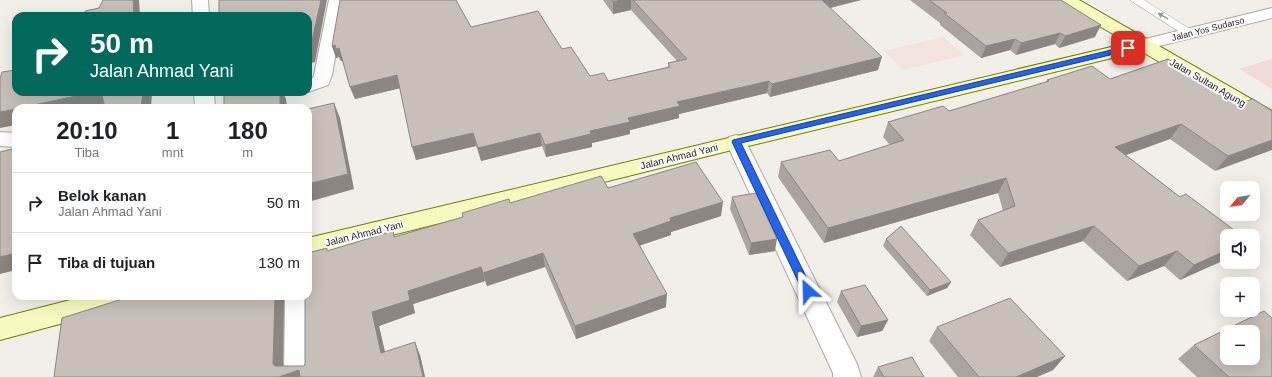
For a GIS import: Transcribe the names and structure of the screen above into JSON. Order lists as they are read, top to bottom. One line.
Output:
{"streets":{"main road":["Jalan Sultan Agung","Jalan Ahmad Yani"],"street":["Jalan Yos Sudarso"]},"crossings":[["Jalan Yos Sudarso","Jalan Sultan Agung"],["Jalan Yos Sudarso","Jalan Ahmad Yani"],["Jalan Sultan Agung","Jalan Ahmad Yani"]],"north":"bottom left","page":{"turn":["50 m","Jalan Ahmad Yani"],"eta":["20:10","Tiba","1","mnt","180","m"],"list":[{"name":"Belok kanan","note":"Jalan Ahmad Yani","value":"50 m"},{"name":"Tiba di tujuan","value":"130 m"}],"map_buttons":["+","−"]}}
